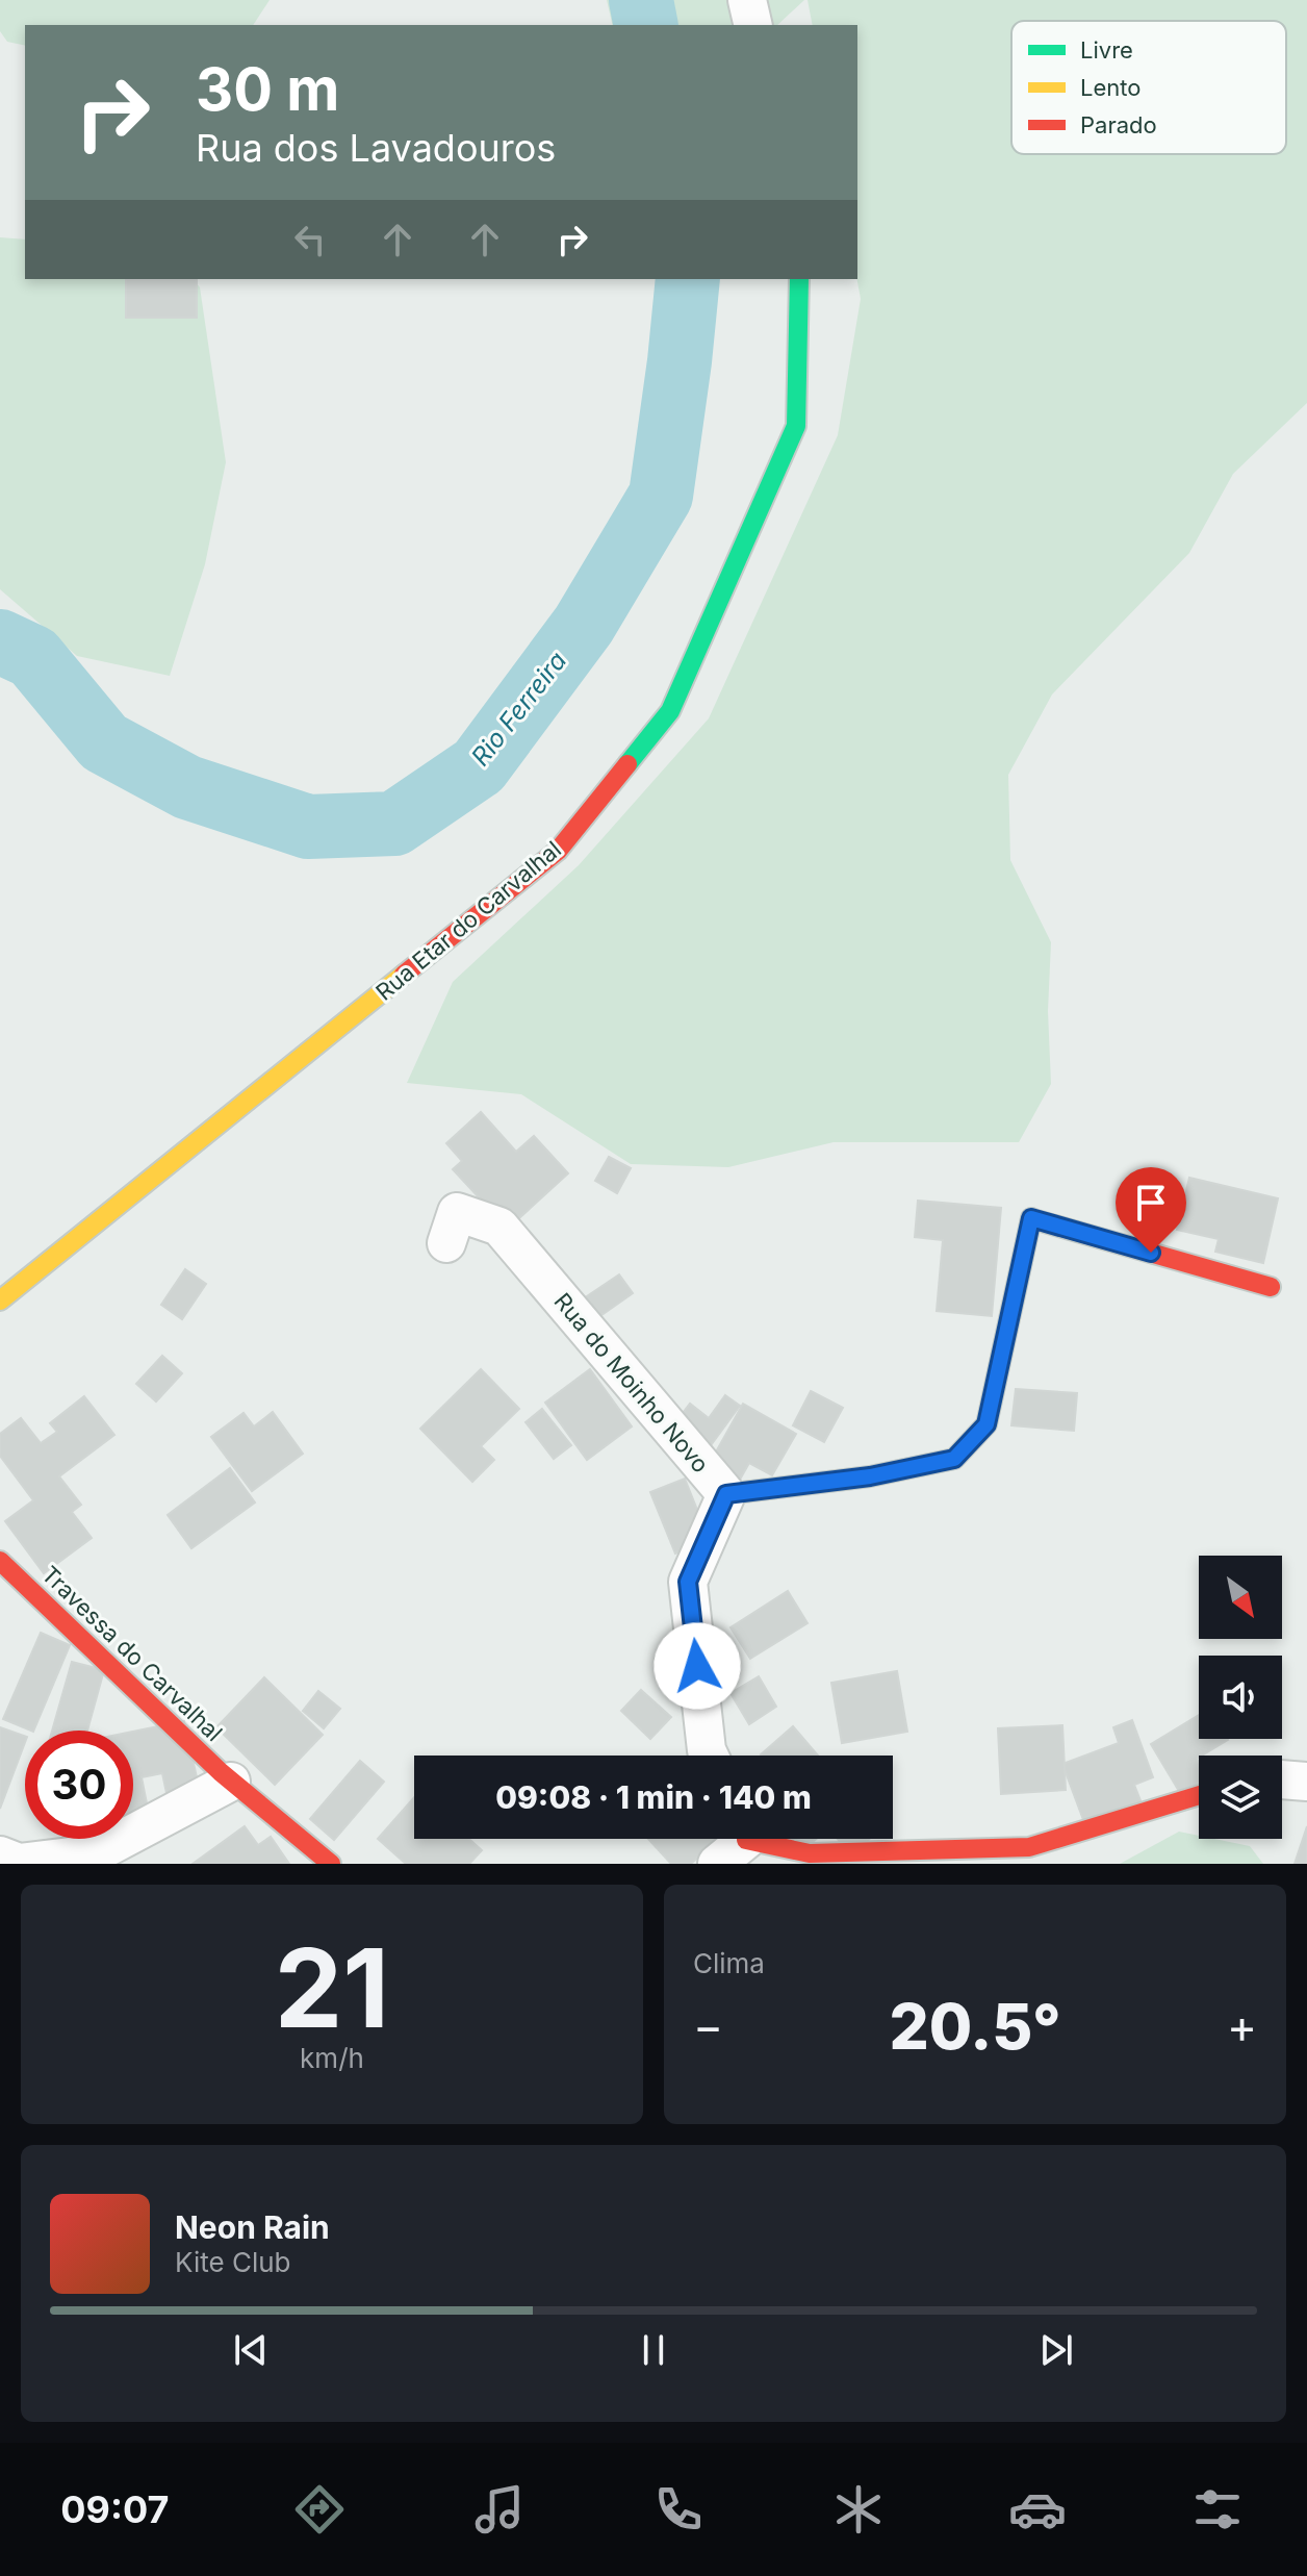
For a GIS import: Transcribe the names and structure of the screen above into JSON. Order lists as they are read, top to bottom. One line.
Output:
{"streets":{"street":["Rua Etar do Carvalhal","Rua do Moinho Novo","Travessa do Carvalhal"]},"water":["Rio Ferreira"],"legend":["Livre","Lento","Parado"],"north":"bottom right","page":{"turn":["30 m","Rua dos Lavadouros"],"limit":"30","trip":"09:08 · 1 min · 140 m","tile":[["21","km/h"],"Clima"],"heat":["−","20.5°","+"],"song":["Neon Rain","Kite Club"],"tabs":"09:07"}}
